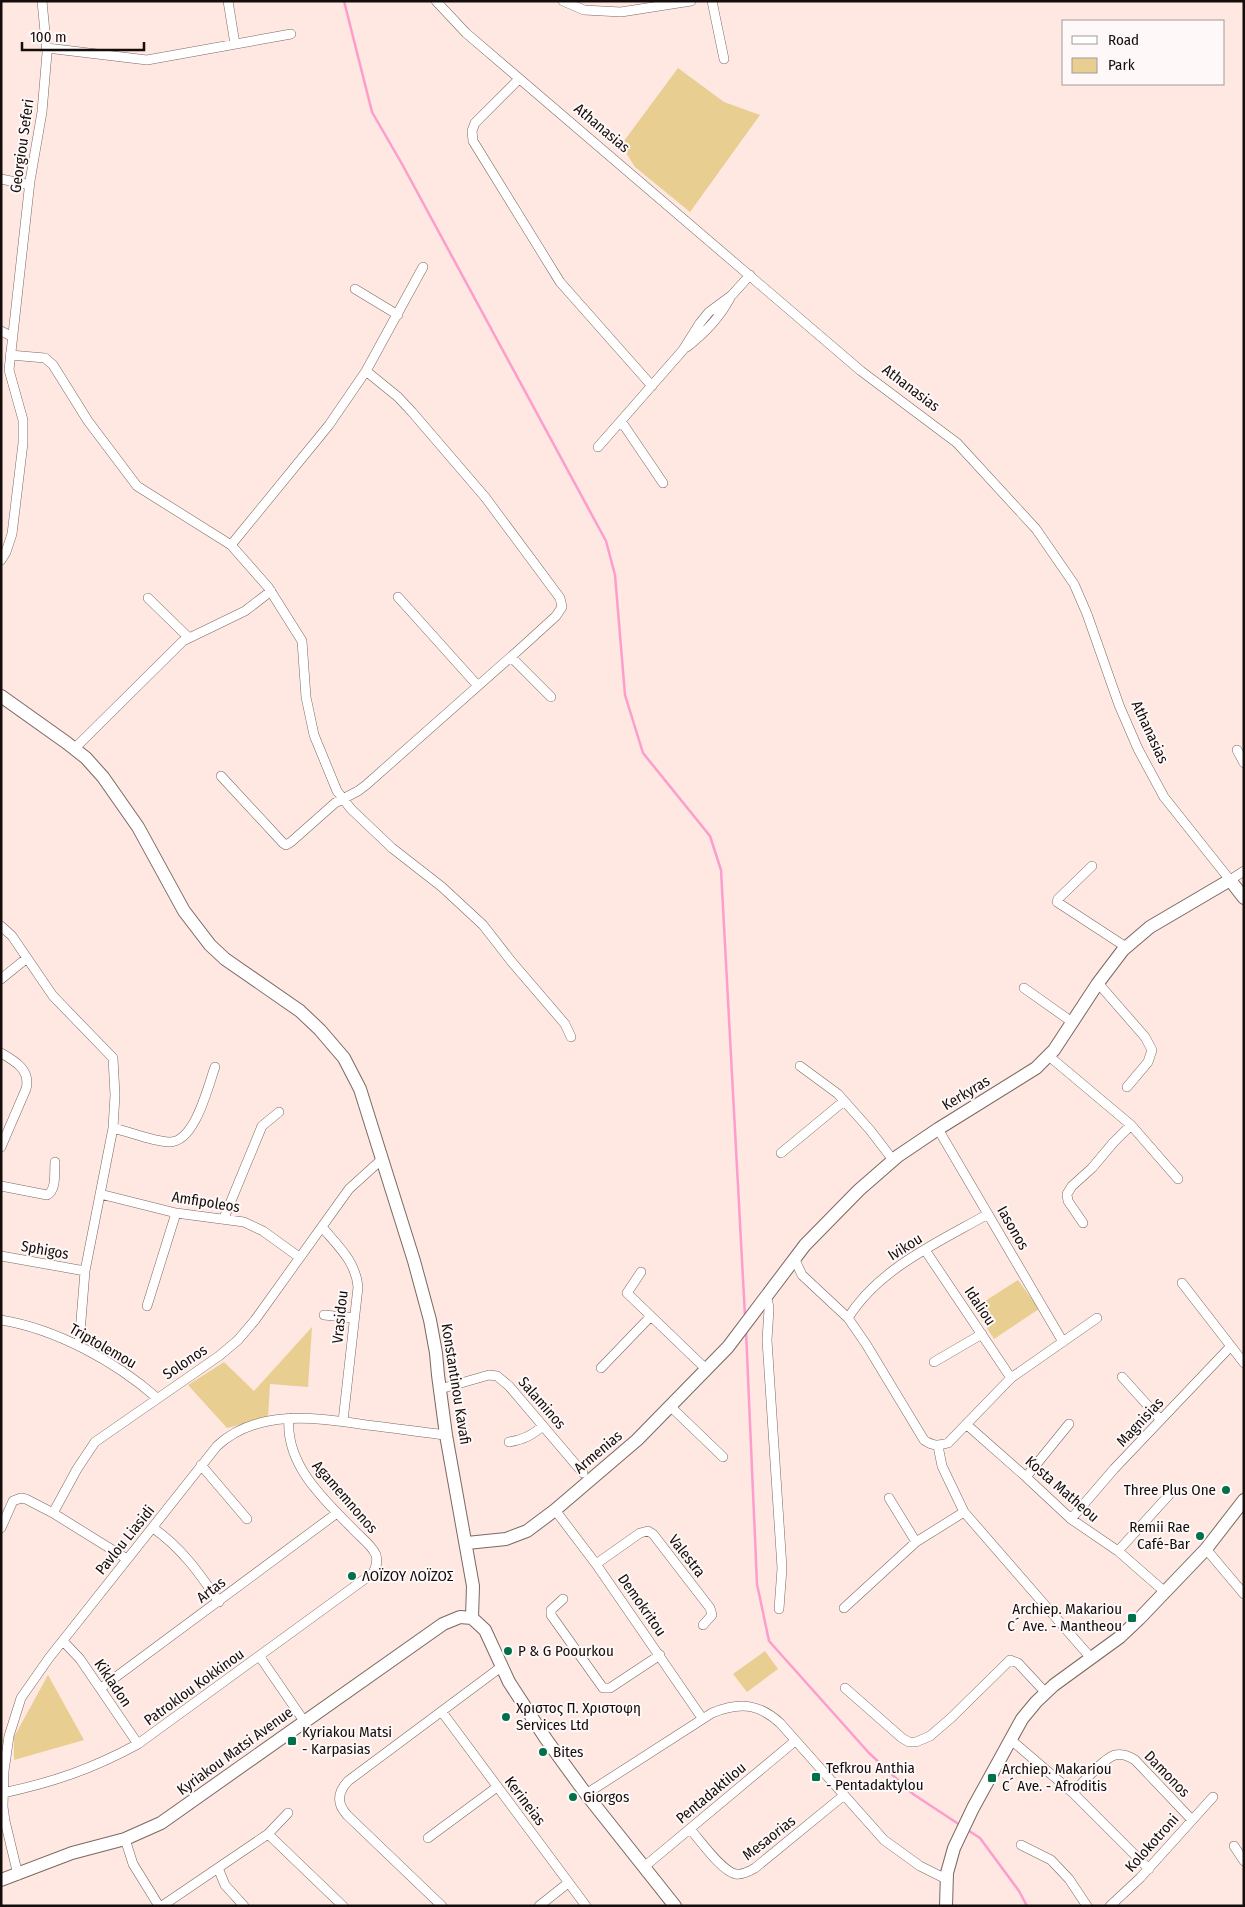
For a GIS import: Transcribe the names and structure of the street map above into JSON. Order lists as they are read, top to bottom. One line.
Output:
{"streets":{"street":["Athanasias","Georgiou Seferi","Kerkyras","Amfipoleos","Iasonos","Ivikou","Sphigos","Idaliou","Vrasidou","Triptolemou","Solonos","Konstantinou Kavafi","Salaminos","Magnisias","Armenias","Kosta Matheou","Agamemnonos","Pavlou Liasidi","Valestra","Artas","Demokritou","Kikladon","Patroklou Kokkinou","Kyriakou Matsi Avenue","Damonos","Pentadaktilou","Kerineias","Mesaorias","Kolokotroni"]},"crossings":[["Athanasias","Kerkyras"],["Kerkyras","Iasonos"],["Kerkyras","Armenias"],["Amfipoleos","Solonos"],["Iasonos","Ivikou"],["Ivikou","Idaliou"],["Vrasidou","Solonos"],["Vrasidou","Pavlou Liasidi"],["Triptolemou","Solonos"],["Solonos","Konstantinou Kavafi"],["Konstantinou Kavafi","Salaminos"],["Konstantinou Kavafi","Armenias"],["Konstantinou Kavafi","Pavlou Liasidi"],["Konstantinou Kavafi","Kyriakou Matsi Avenue"],["Magnisias","Kosta Matheou"],["Armenias","Demokritou"],["Agamemnonos","Pavlou Liasidi"],["Agamemnonos","Artas"],["Agamemnonos","Patroklou Kokkinou"],["Pavlou Liasidi","Kikladon"],["Pavlou Liasidi","Patroklou Kokkinou"],["Pavlou Liasidi","Kyriakou Matsi Avenue"],["Valestra","Demokritou"],["Artas","Kikladon"],["Kikladon","Patroklou Kokkinou"],["Damonos","Kolokotroni"],["Pentadaktilou","Mesaorias"]],"places":{"other":["Three Plus One","Remii Rae Café-Bar","ΛΟΪΖΟΥ ΛΟΪΖΟΣ","P & G Poourkou","Χριστος Π. Χριστοφη Services Ltd","Bites","Giorgos"],"transit":["Archiep. Makariou C´ Ave. - Mantheou","Kyriakou Matsi - Karpasias","Tefkrou Anthia - Pentadaktylou","Archiep. Makariou C´ Ave. - Afroditis"]},"legend":["Road","Park"],"scale_bar":"100 m"}
